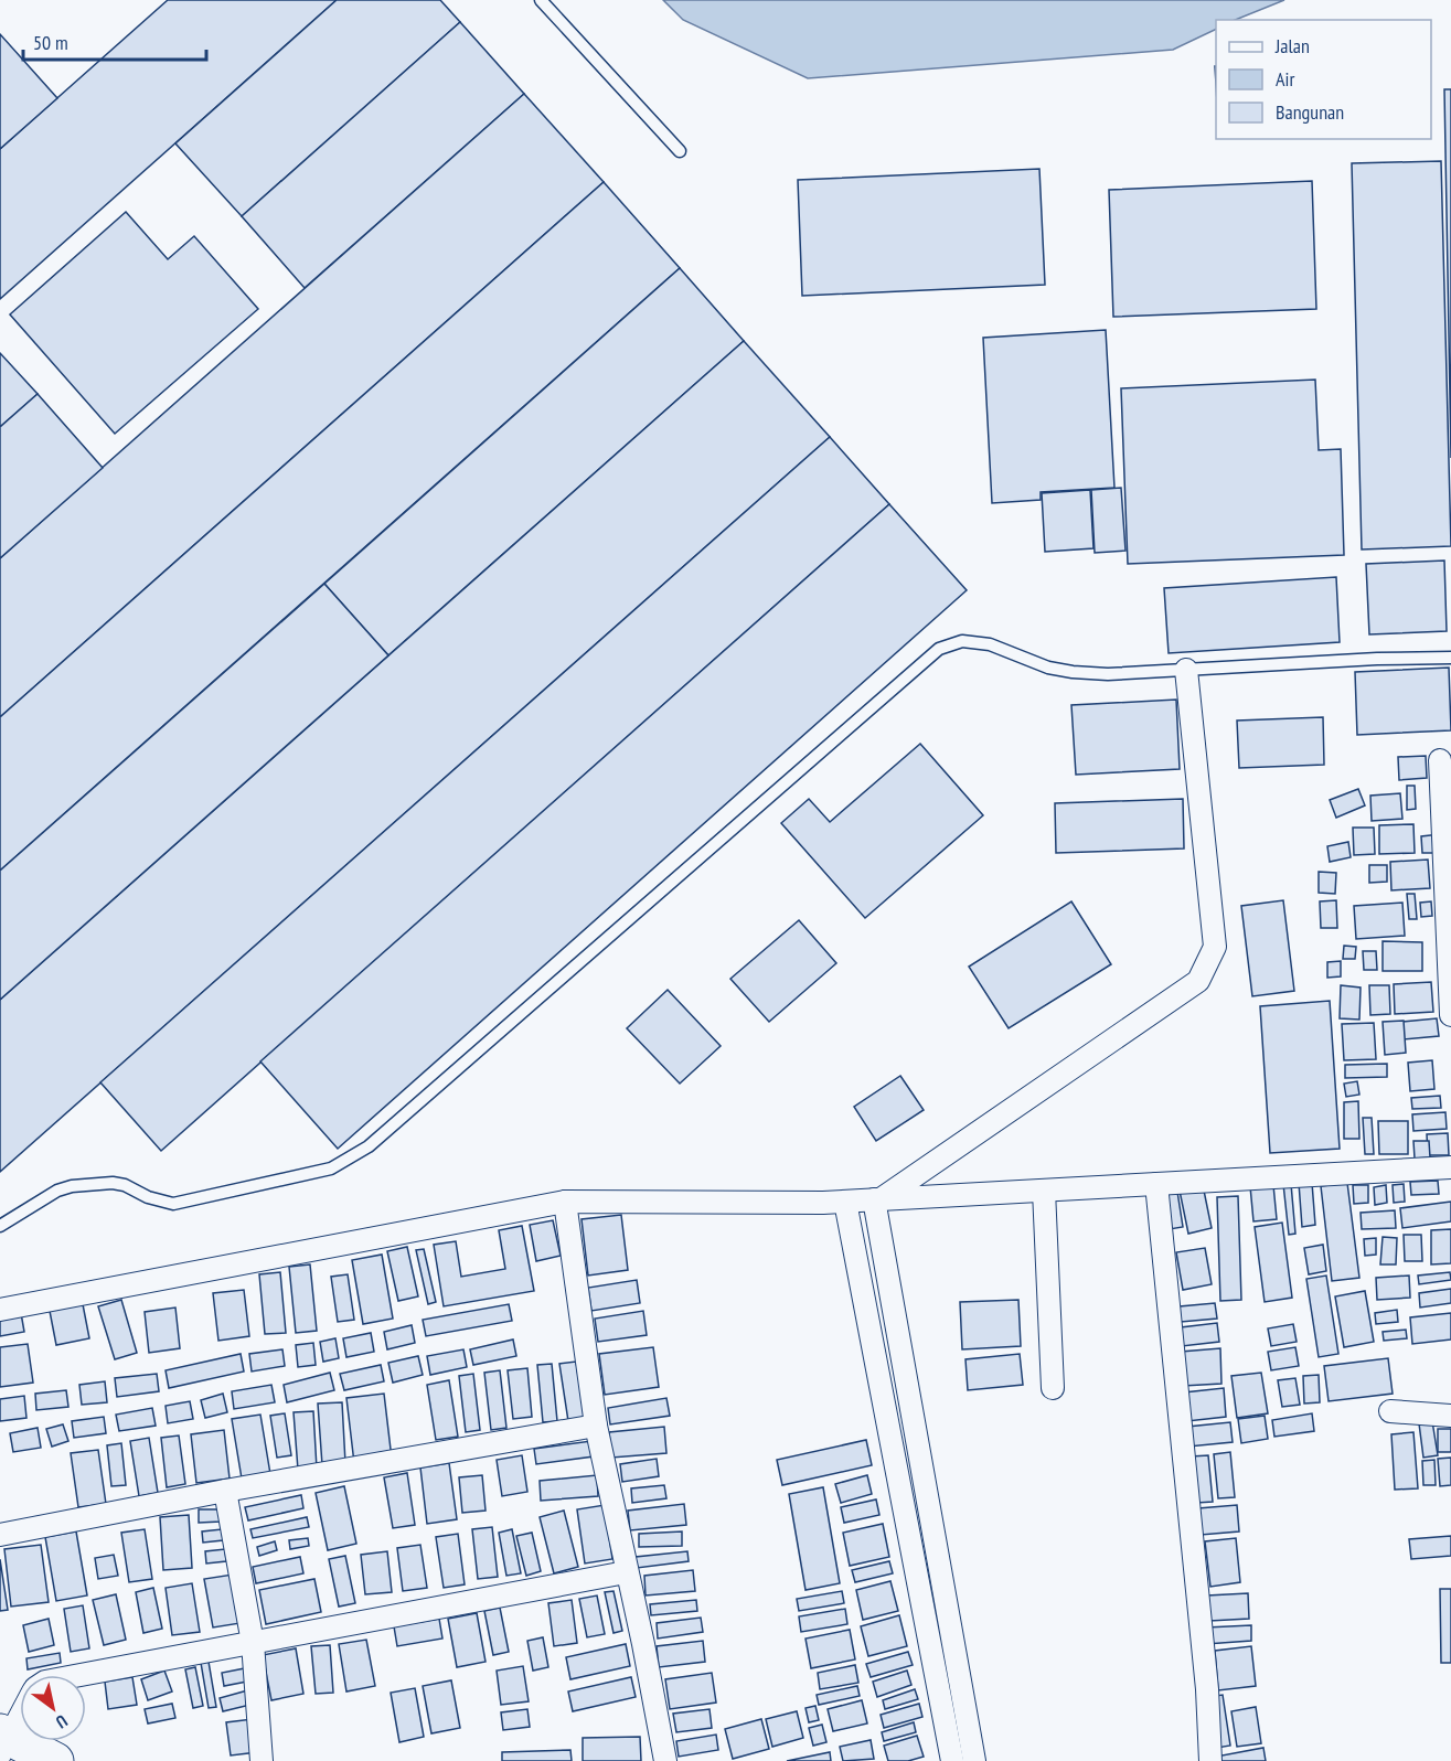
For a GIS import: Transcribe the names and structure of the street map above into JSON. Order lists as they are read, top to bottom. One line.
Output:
{"legend":["Jalan","Air","Bangunan"],"scale_bar":"50 m","north":"bottom right"}
